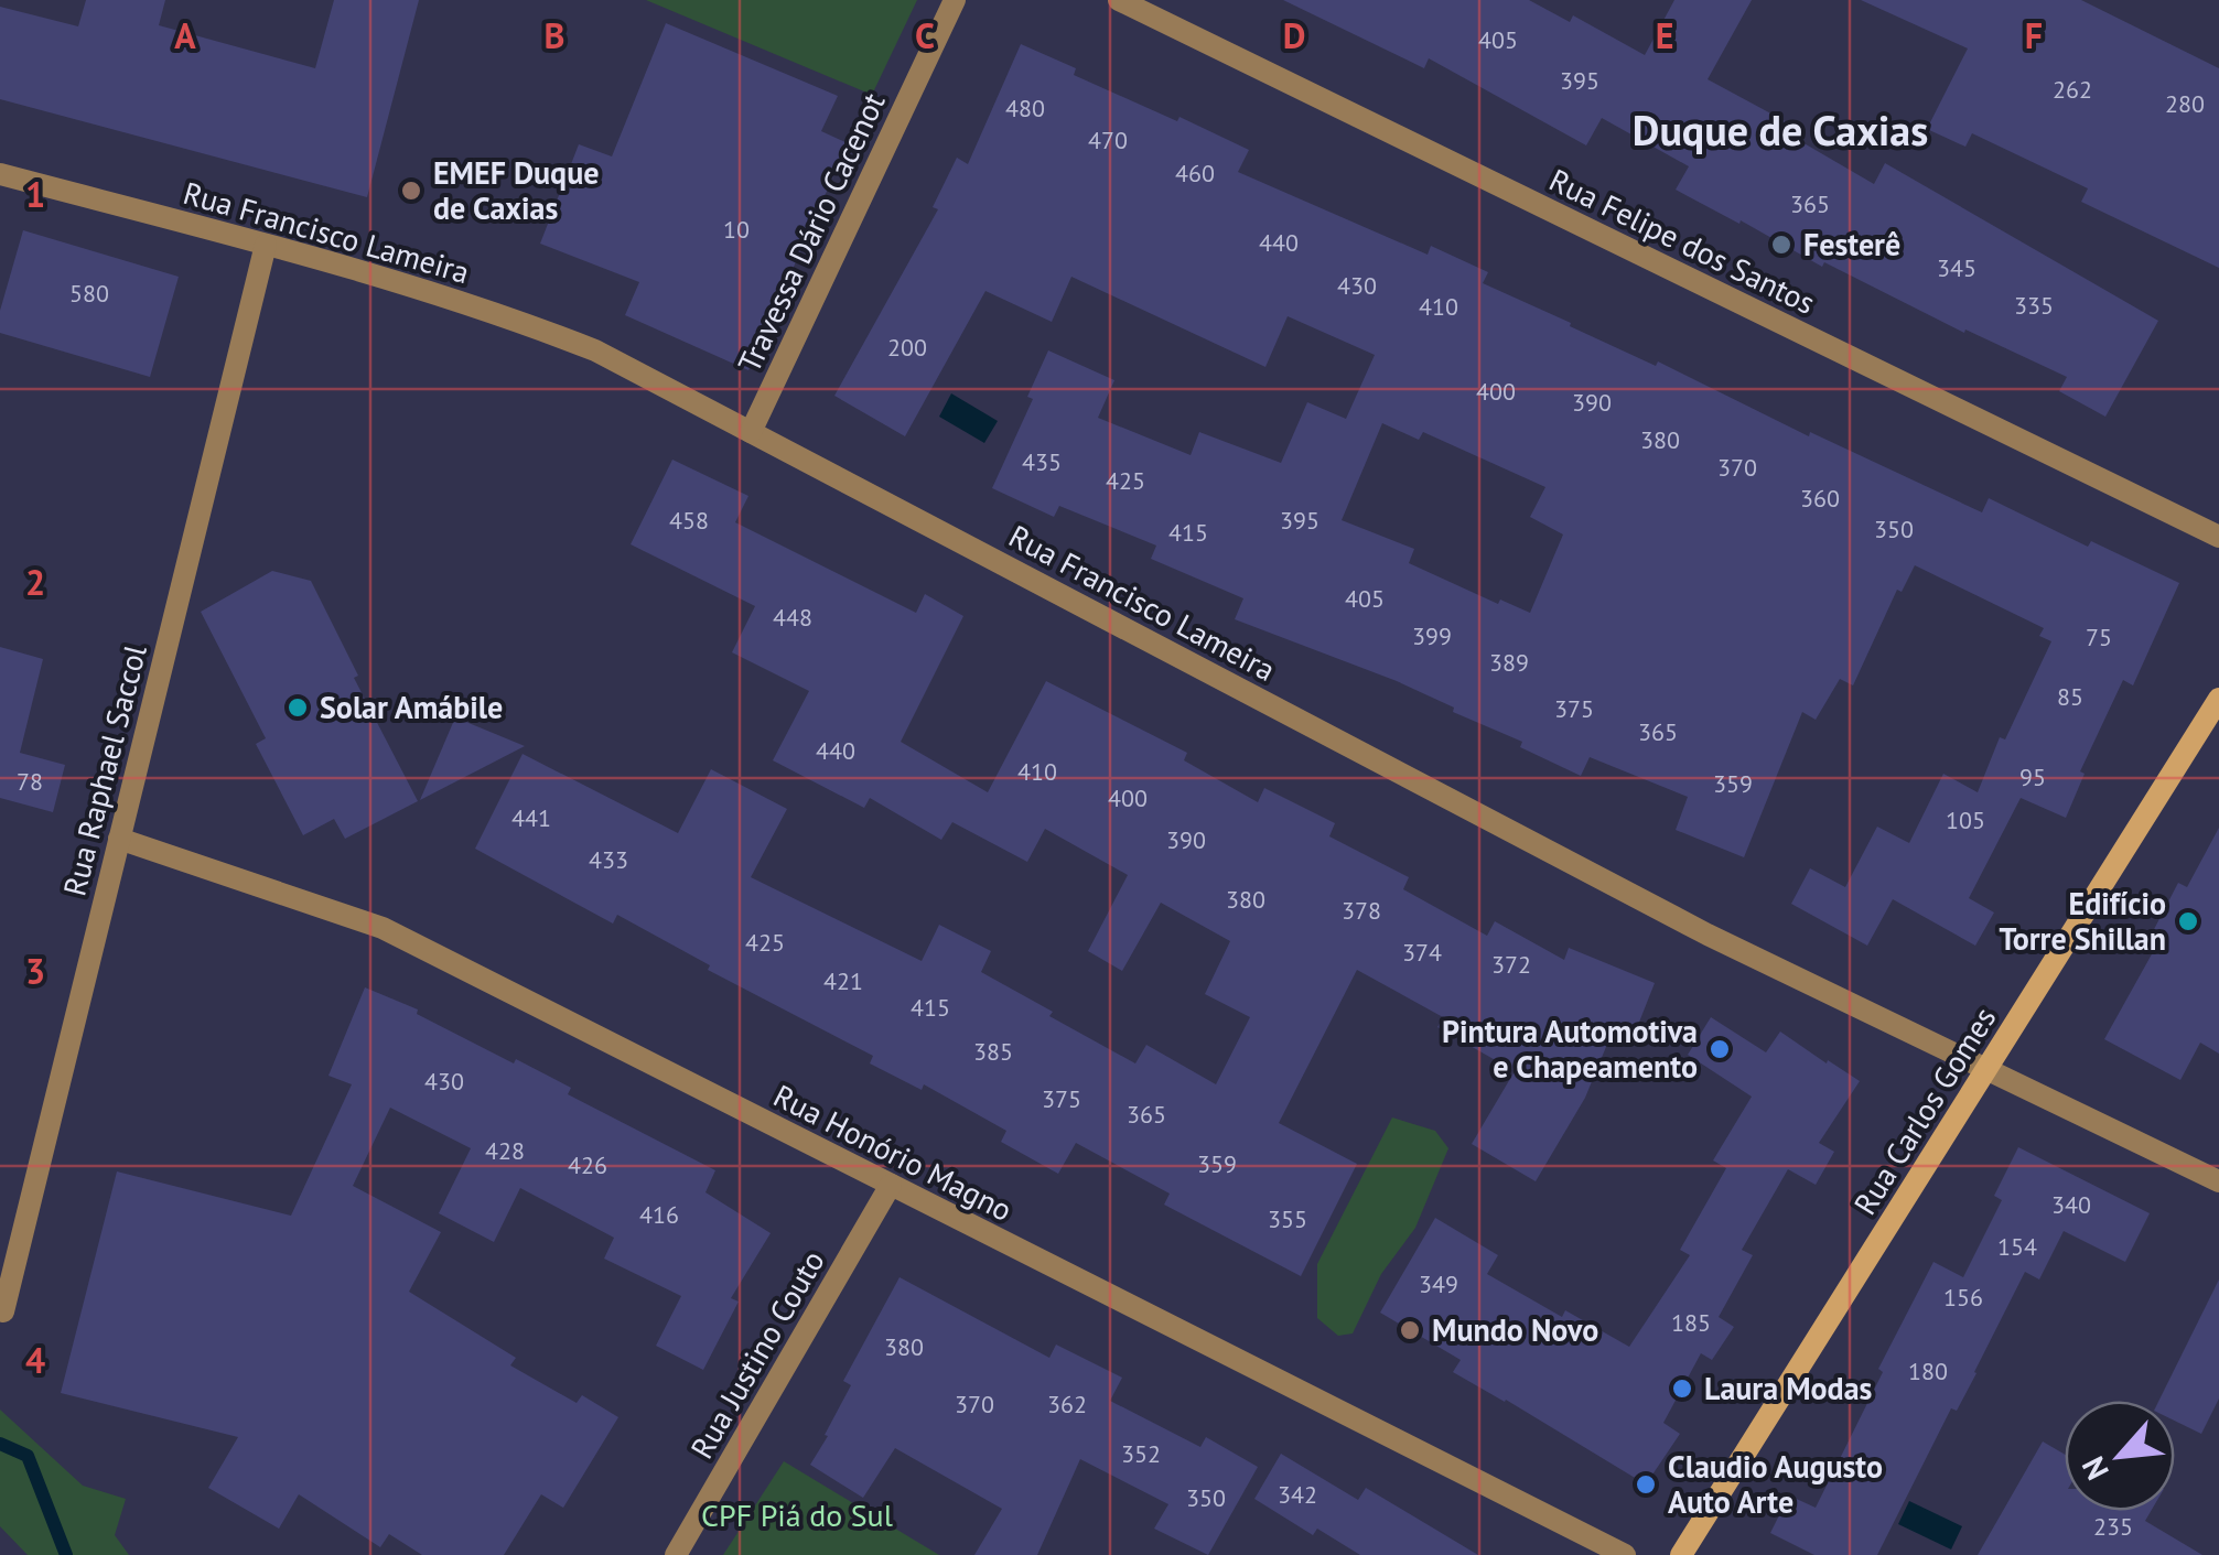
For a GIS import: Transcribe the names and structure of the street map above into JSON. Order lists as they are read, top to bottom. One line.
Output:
{"streets":{"street":["Rua Francisco Lameira","Travessa Dário Cacenot","Rua Felipe dos Santos","Rua Raphael Saccol","Rua Carlos Gomes","Rua Honório Magno","Rua Justino Couto"]},"crossings":[["Rua Francisco Lameira","Travessa Dário Cacenot"],["Rua Francisco Lameira","Rua Raphael Saccol"],["Rua Francisco Lameira","Rua Carlos Gomes"],["Rua Raphael Saccol","Rua Honório Magno"],["Rua Honório Magno","Rua Justino Couto"]],"districts":["Duque de Caxias"],"parks":["CPF Piá do Sul"],"places":["EMEF Duque de Caxias","Festerê","Solar Amábile","Edifício Torre Shillan","Pintura Automotiva e Chapeamento","Mundo Novo","Laura Modas","Claudio Augusto Auto Arte"],"house_numbers":["405","395","262","280","480","470","460","365","10","440","345","430","580","335","410","200","400","390","380","435","370","425","360","458","395","350","415","405","448","399","75","389","85","375","365","440","410","95","78","359","400","441","105","390","433","380","378","425","374","372","421","415","385","430","375","365","428","359","426","340","416","355","154","349","156","185","380","180","370","362","352","342","350","235"],"north":"bottom left","grid":{"columns":["A","B","C","D","E","F"],"rows":["1","2","3","4"]}}
